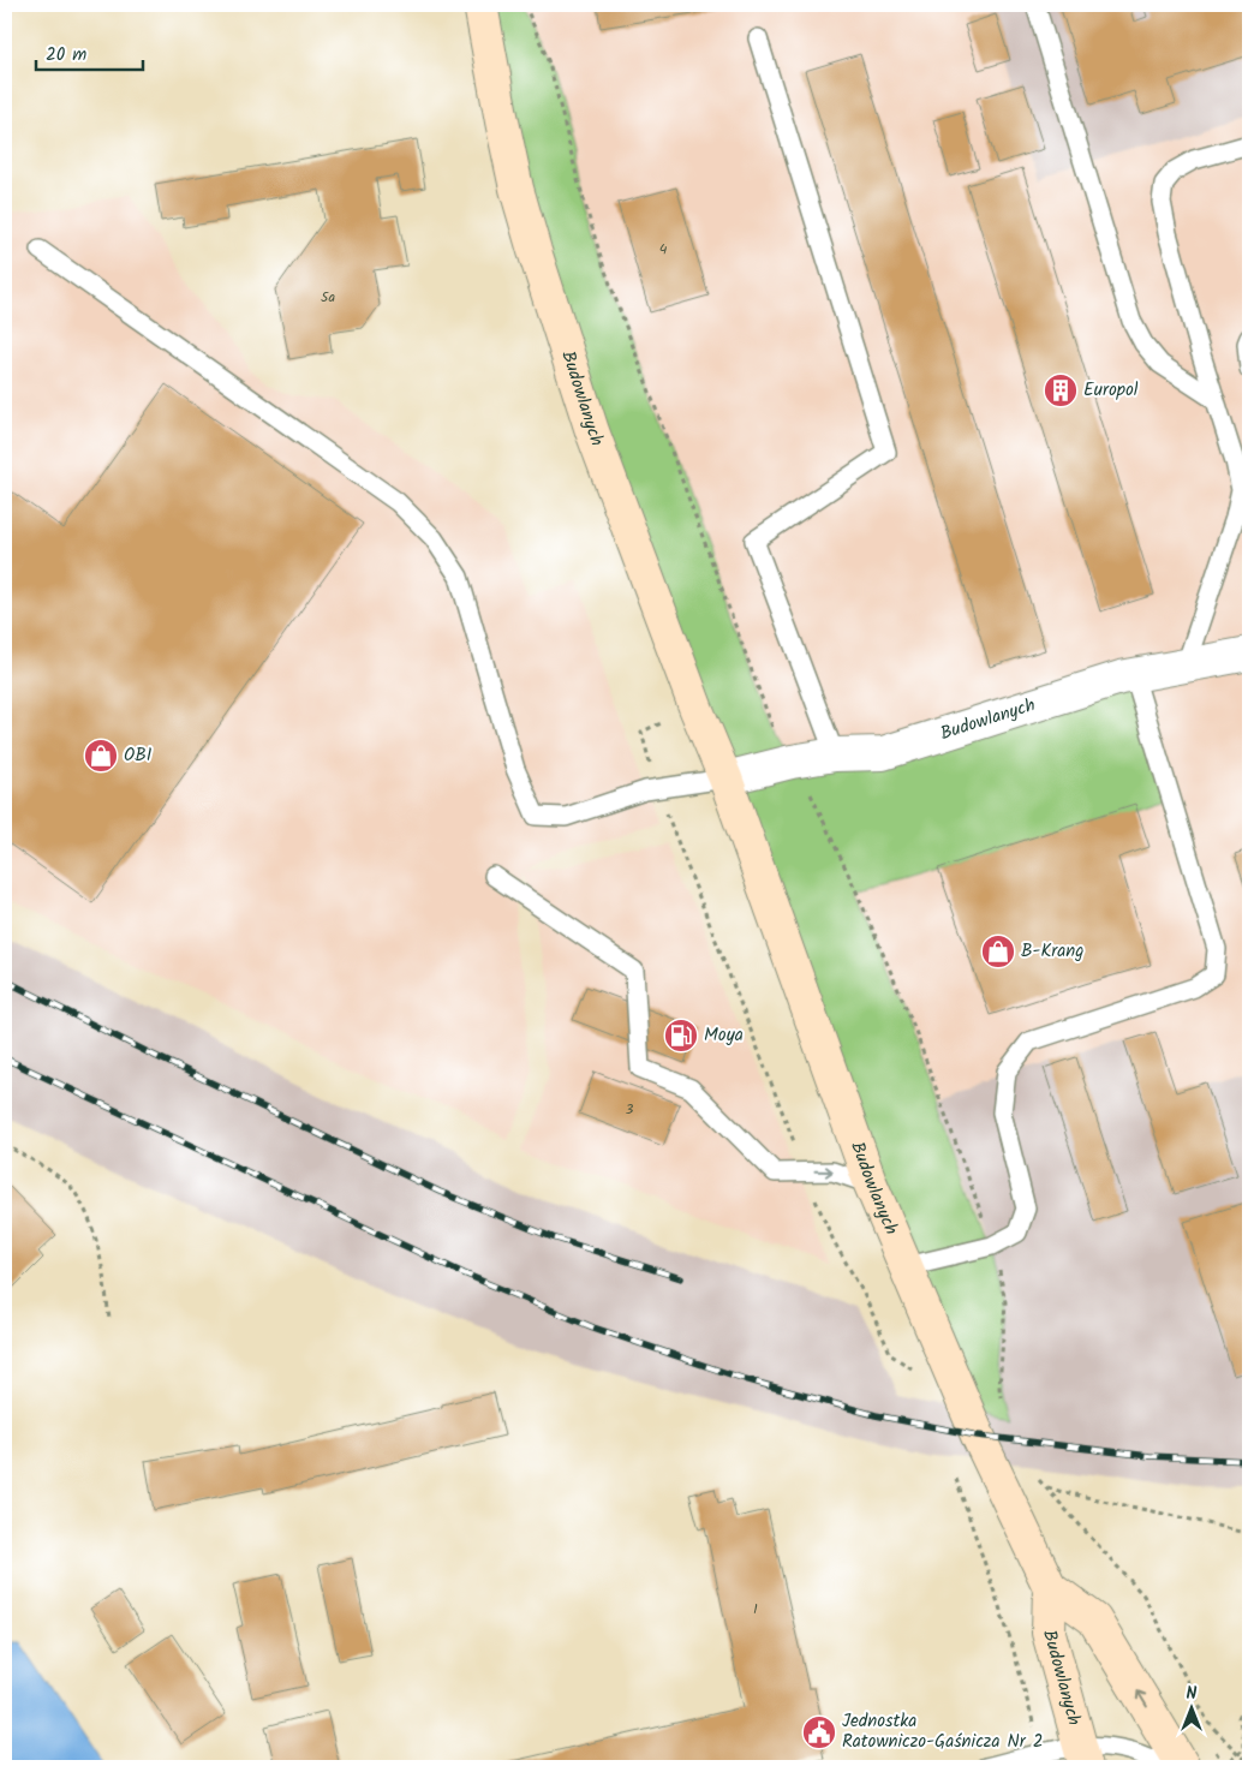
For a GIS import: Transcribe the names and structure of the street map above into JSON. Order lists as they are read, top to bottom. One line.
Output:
{"streets":{"main road":["Budowlanych"]},"places":{"building":["Europol"],"shop":["OBI","B-Krang"],"fuel station":["Moya"],"public building":["Jednostka Ratowniczo-Gaśnicza Nr 2"]},"house_numbers":["4","5a","3","1"],"scale_bar":"20 m","north":"top"}
